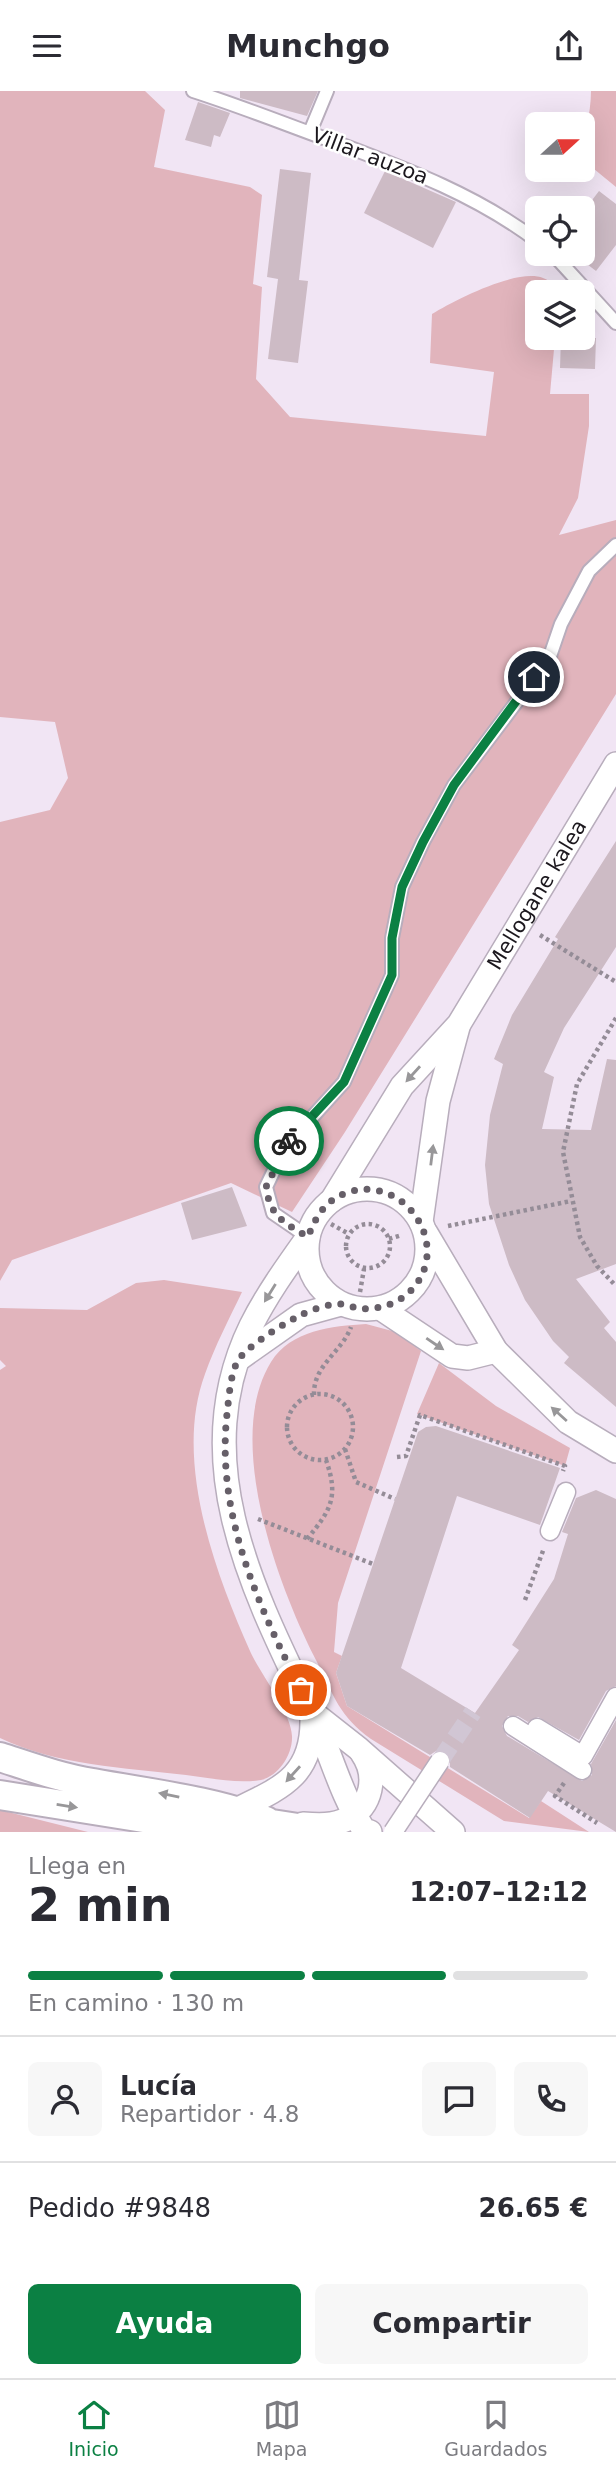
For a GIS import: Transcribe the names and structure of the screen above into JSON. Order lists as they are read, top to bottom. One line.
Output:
{"streets":{"street":["Mellogane kalea"],"lane":["Villar auzoa"]},"north":"right","page":{"header":"Munchgo","heading":["2 min","Llega en","12:07–12:12"],"panel":["Lucía","Repartidor · 4.8","Pedido #9848","26.65 €"],"bar":"En camino · 130 m","buttons":["Ayuda","Compartir"],"tabs":["Inicio","Mapa","Guardados"]}}
